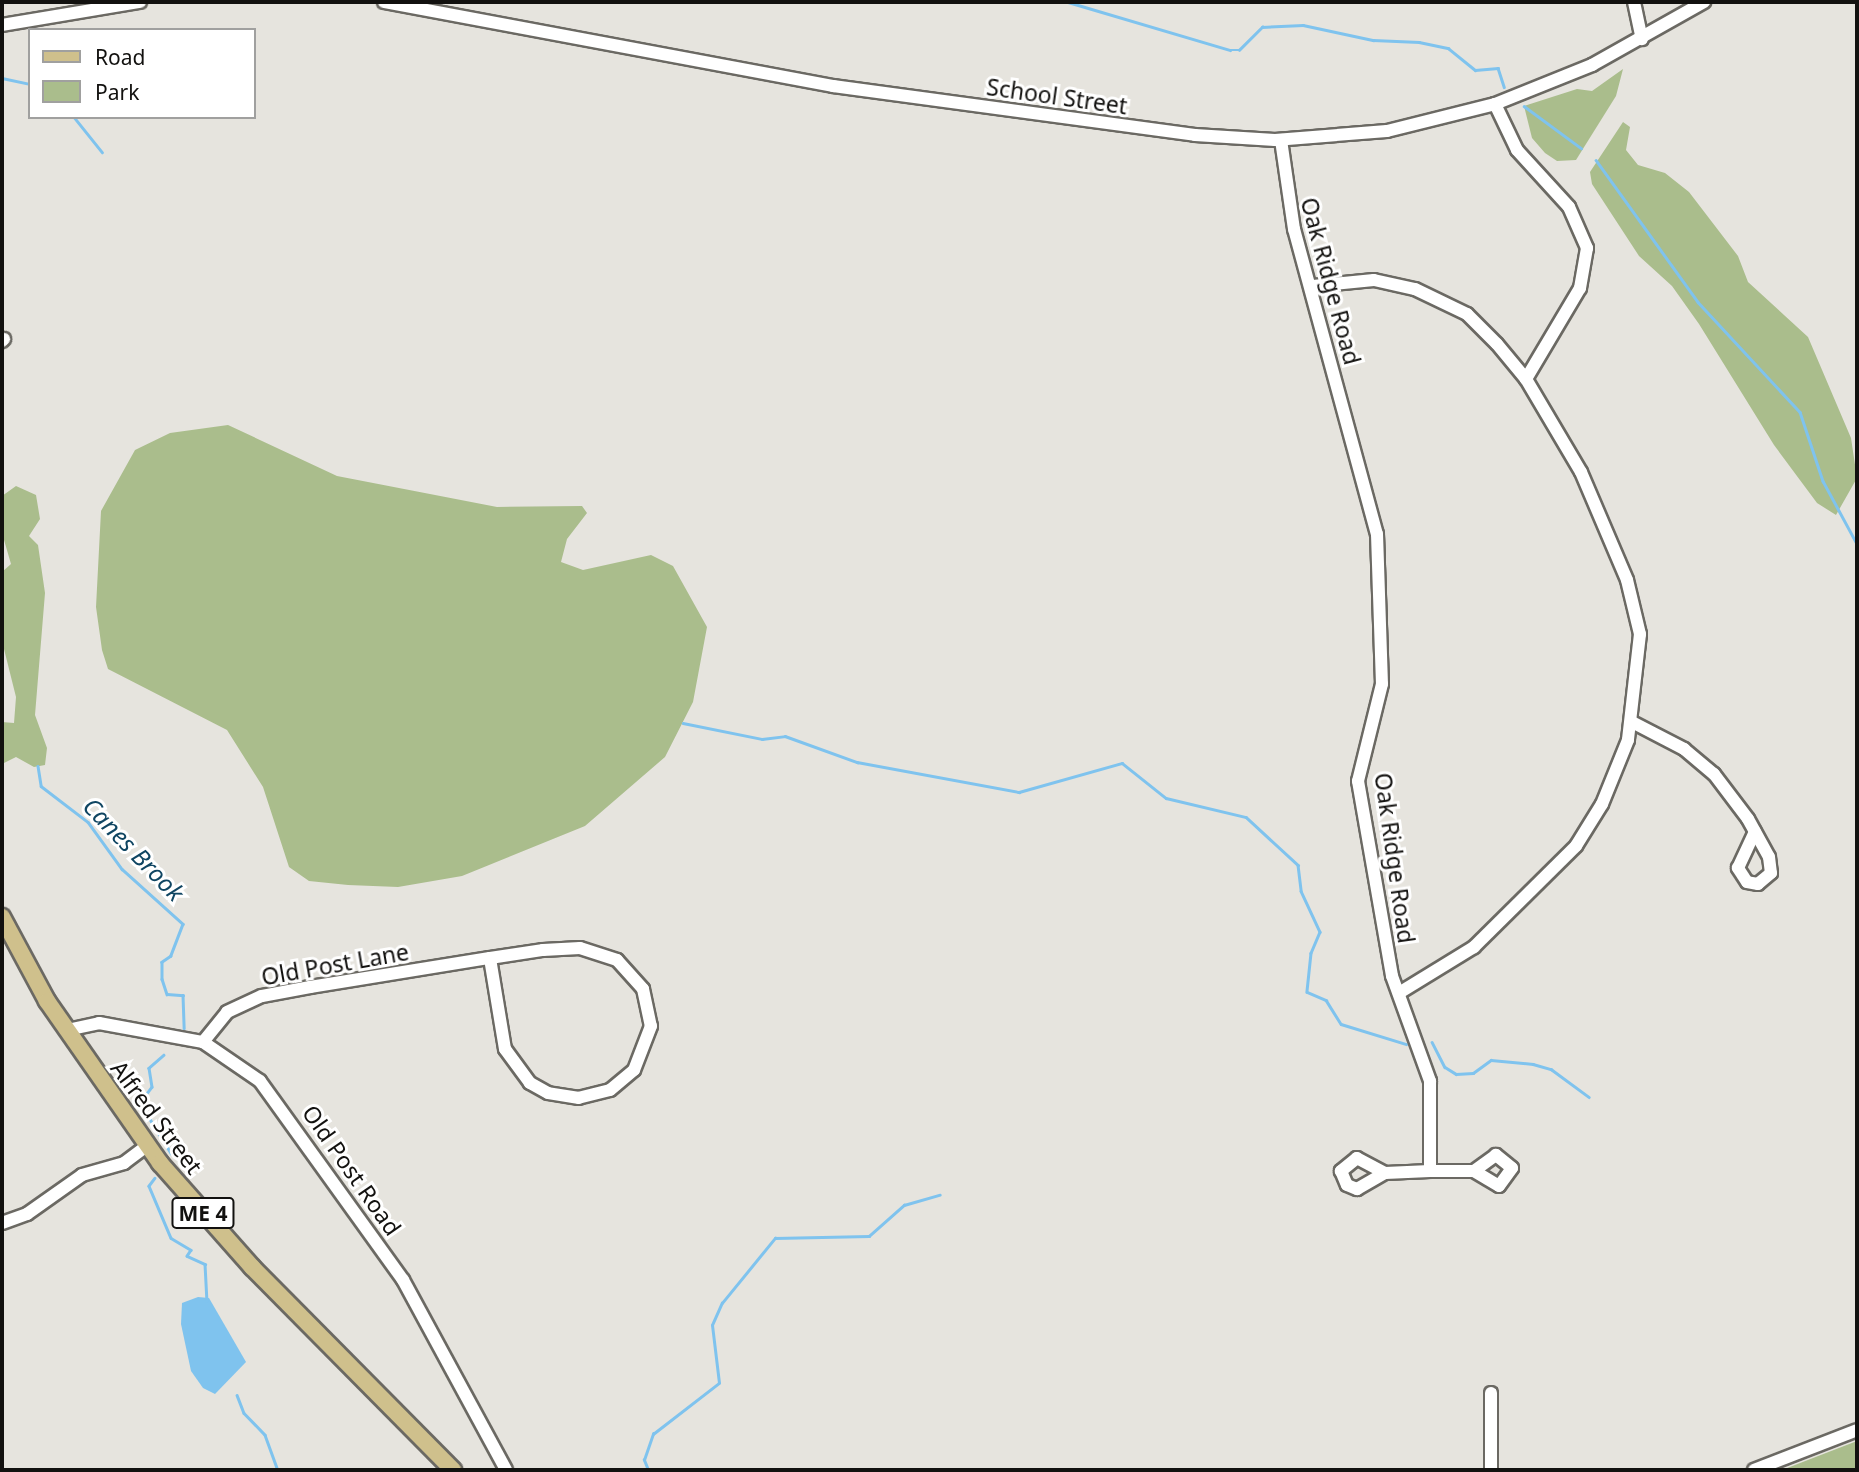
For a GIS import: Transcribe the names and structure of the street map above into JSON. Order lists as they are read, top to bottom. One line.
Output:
{"streets":{"main road":["Alfred Street","ME 4"],"street":["School Street","Oak Ridge Road","Old Post Lane","Old Post Road"]},"crossings":[["School Street","Oak Ridge Road"],["Old Post Lane","Old Post Road"],["Alfred Street","Old Post Road"]],"water":["Canes Brook"],"legend":["Road","Park"]}
